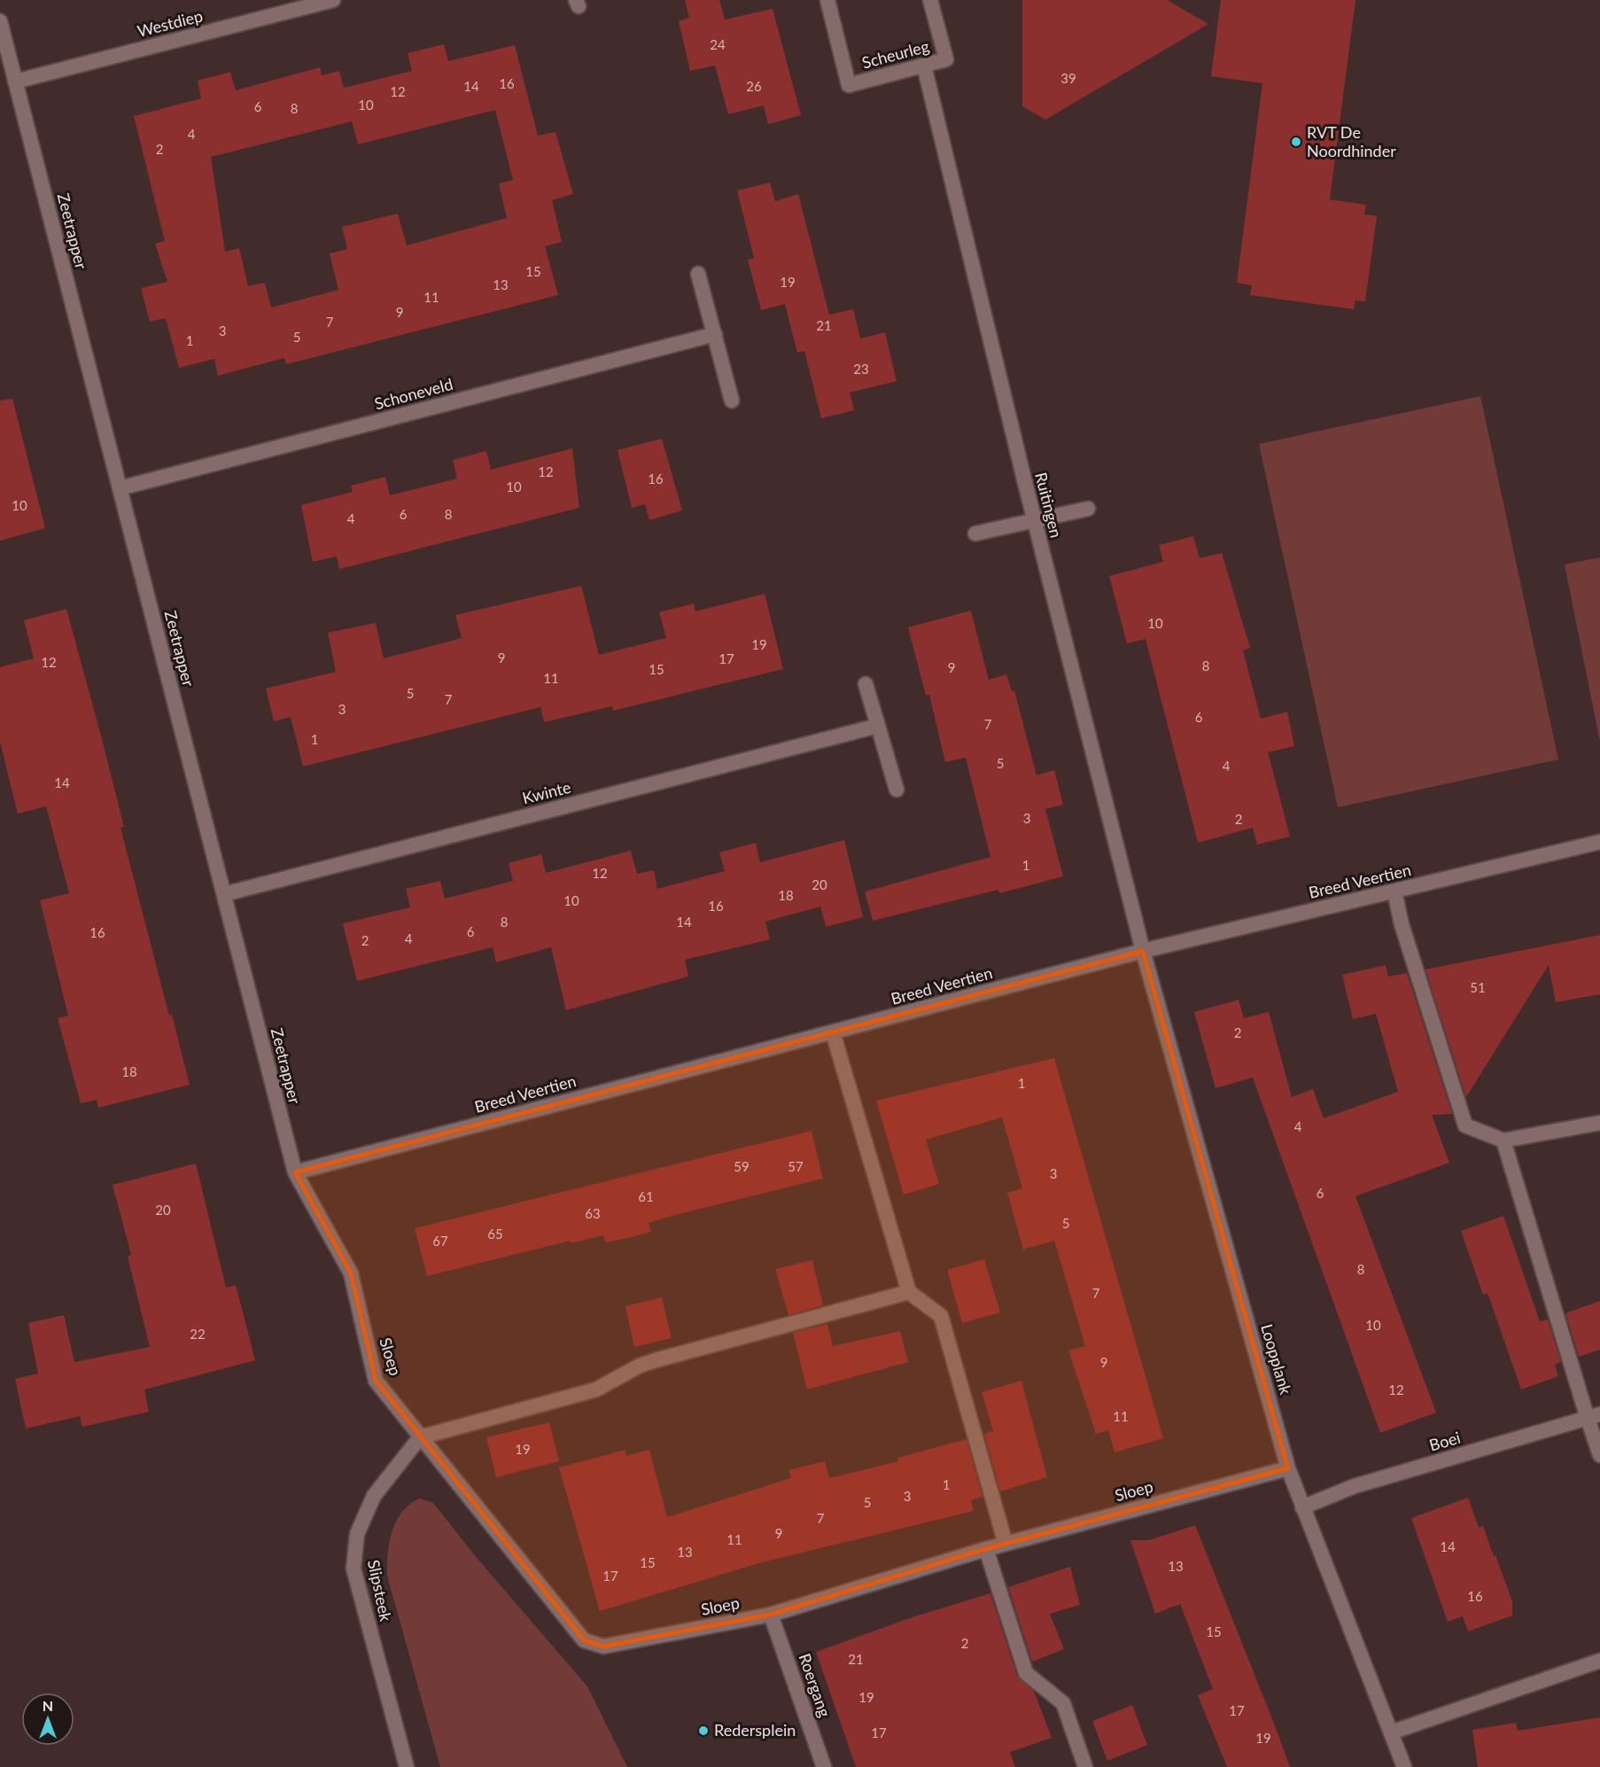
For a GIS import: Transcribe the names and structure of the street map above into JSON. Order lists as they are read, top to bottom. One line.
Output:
{"streets":{"street":["Westdiep","Scheurleg","Zeetrapper","Schoneveld","Ruitingen","Kwinte","Breed Veertien","Sloep","Loopplank","Boei","Slipsteek","Roergang"]},"crossings":[["Westdiep","Zeetrapper"],["Scheurleg","Ruitingen"],["Zeetrapper","Schoneveld"],["Zeetrapper","Kwinte"],["Zeetrapper","Breed Veertien"],["Zeetrapper","Sloep"],["Ruitingen","Breed Veertien"],["Ruitingen","Loopplank"],["Breed Veertien","Loopplank"],["Sloep","Loopplank"],["Sloep","Slipsteek"],["Sloep","Roergang"],["Loopplank","Boei"]],"places":["RVT De Noordhinder","Redersplein"],"house_numbers":["24","39","16","14","26","12","10","6","8","4","2","15","19","13","11","9","7","21","3","5","1","23","12","16","10","10","6","8","4","10","19","9","17","12","8","9","15","11","5","7","3","6","7","1","5","4","14","3","2","1","12","20","18","10","16","8","14","6","16","4","2","51","2","18","1","4","59","57","3","6","61","20","63","5","65","67","8","7","10","22","9","12","11","19","1","3","5","7","9","11","14","13","15","13","17","16","15","2","21","19","17","17","19"],"north":"top"}
